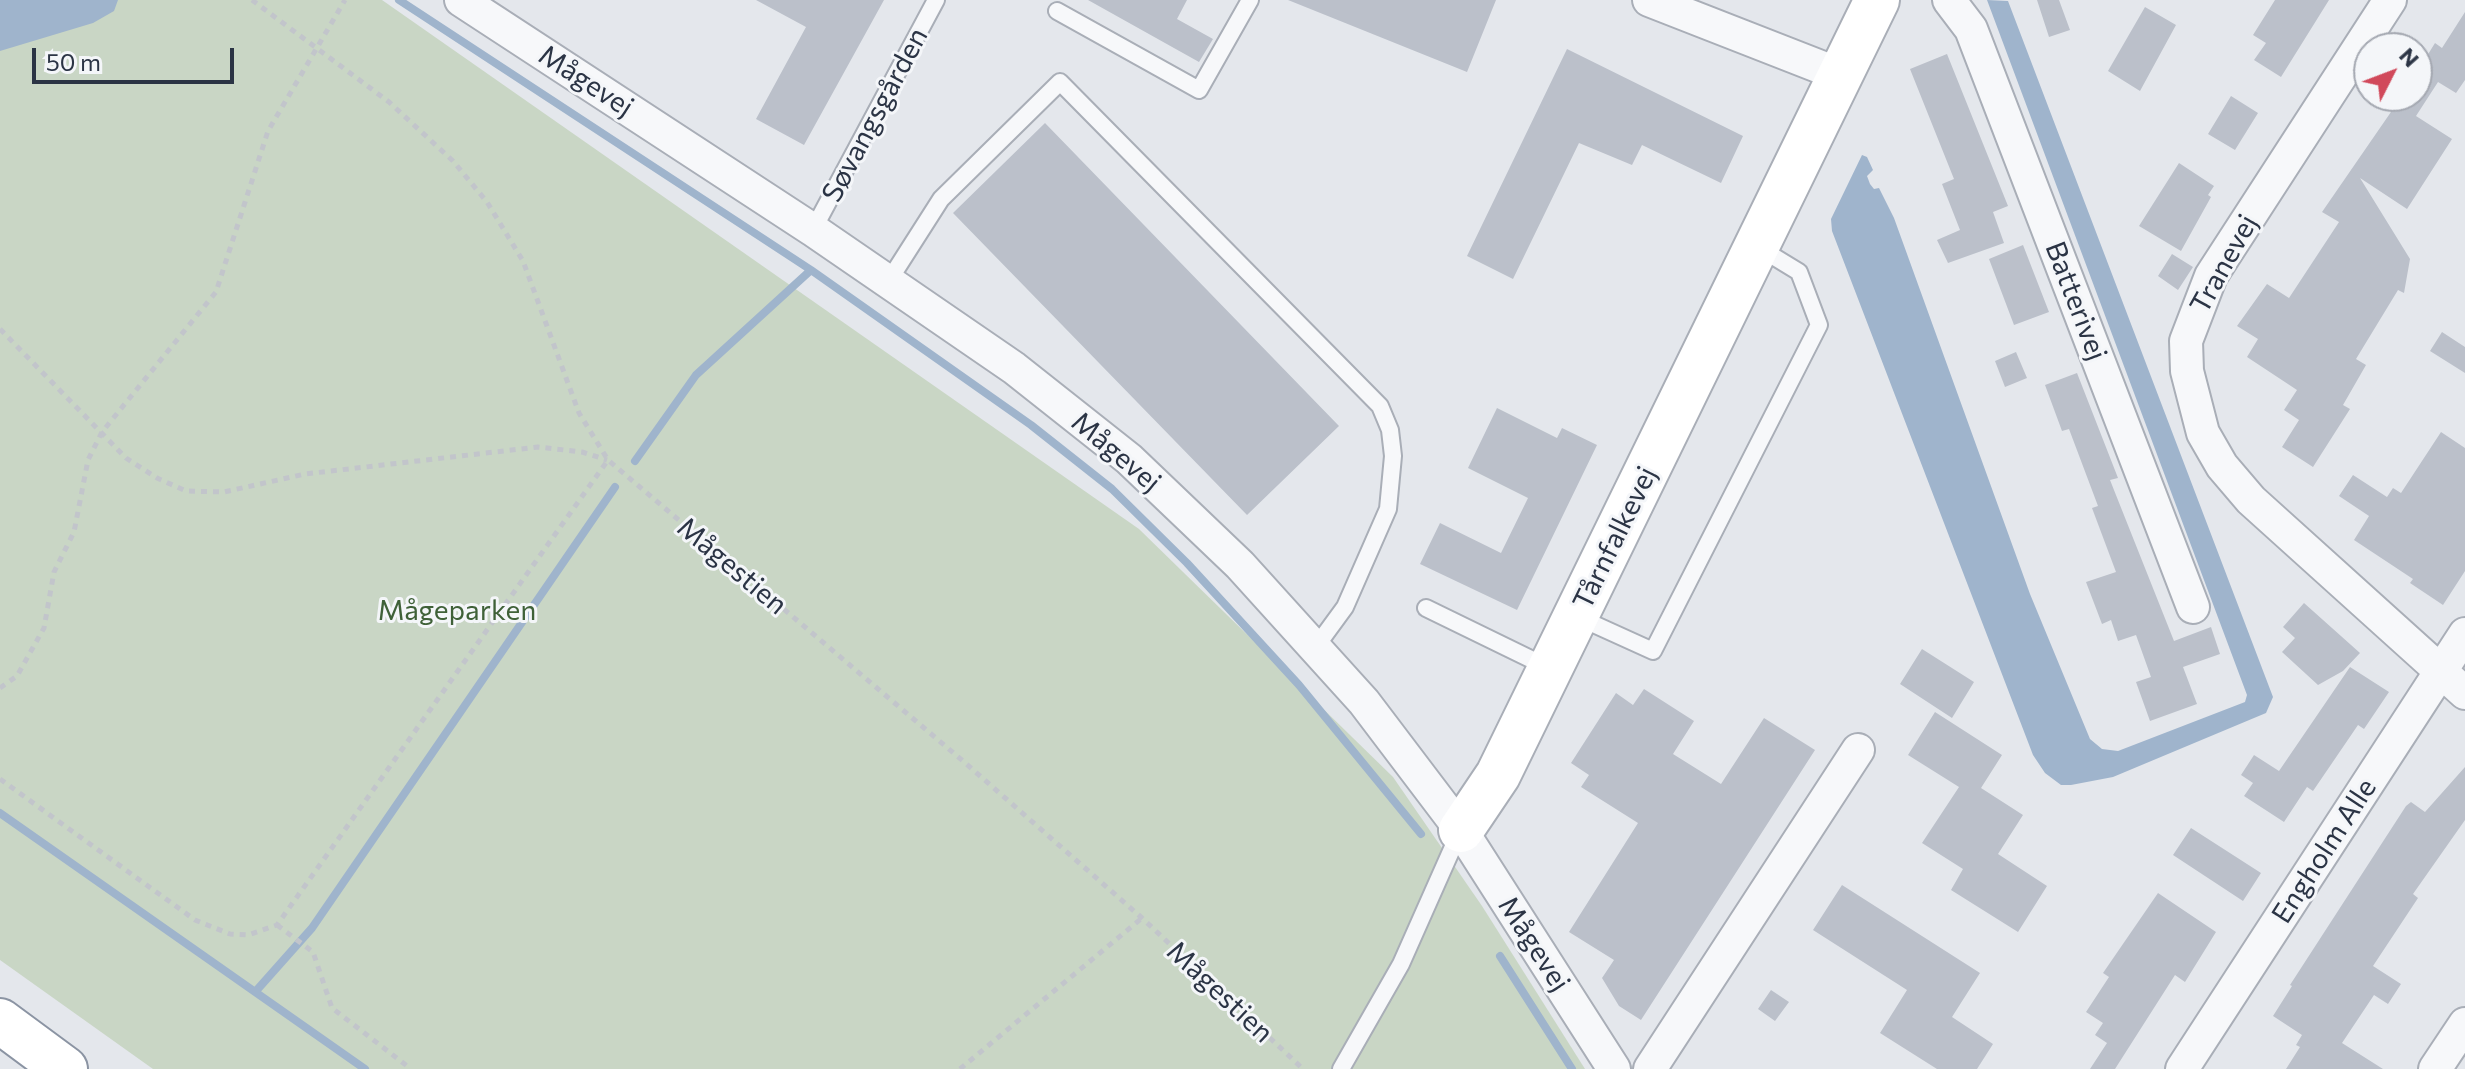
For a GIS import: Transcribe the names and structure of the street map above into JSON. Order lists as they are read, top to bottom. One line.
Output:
{"streets":{"main road":["Tårnfalkevej"],"street":["Mågevej","Tranevej","Batterivej","Engholm Alle"],"lane":["Søvangsgården"],"path":["Mågestien"]},"crossings":[["Mågevej","Søvangsgården"],["Mågevej","Tårnfalkevej"],["Tranevej","Engholm Alle"]],"parks":["Mågeparken"],"scale_bar":"50 m","north":"top right"}
